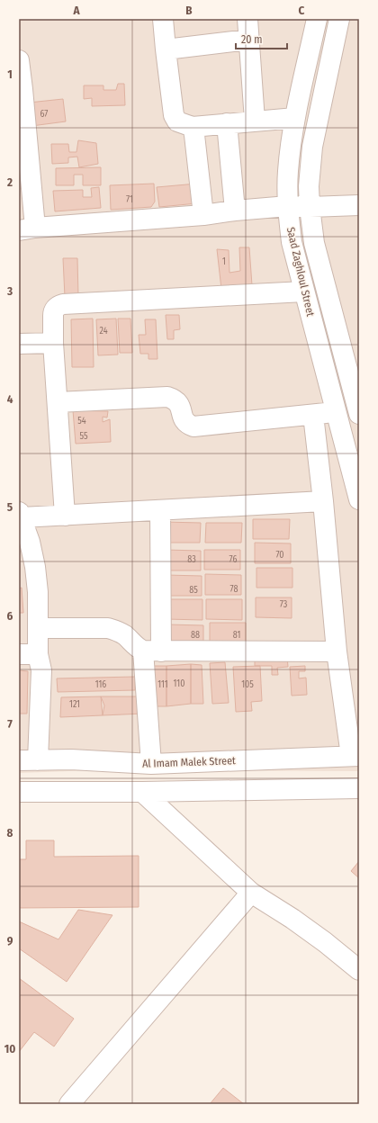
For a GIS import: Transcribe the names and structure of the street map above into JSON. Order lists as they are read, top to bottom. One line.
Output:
{"streets":{"street":["Saad Zaghloul Street","Al Imam Malek Street"]},"house_numbers":["67","71","1","24","54","55","70","83","76","78","85","73","88","81","110","116","111","105","121"],"scale_bar":"20 m","grid":{"columns":["A","B","C"],"rows":["1","2","3","4","5","6","7","8","9","10"]}}
